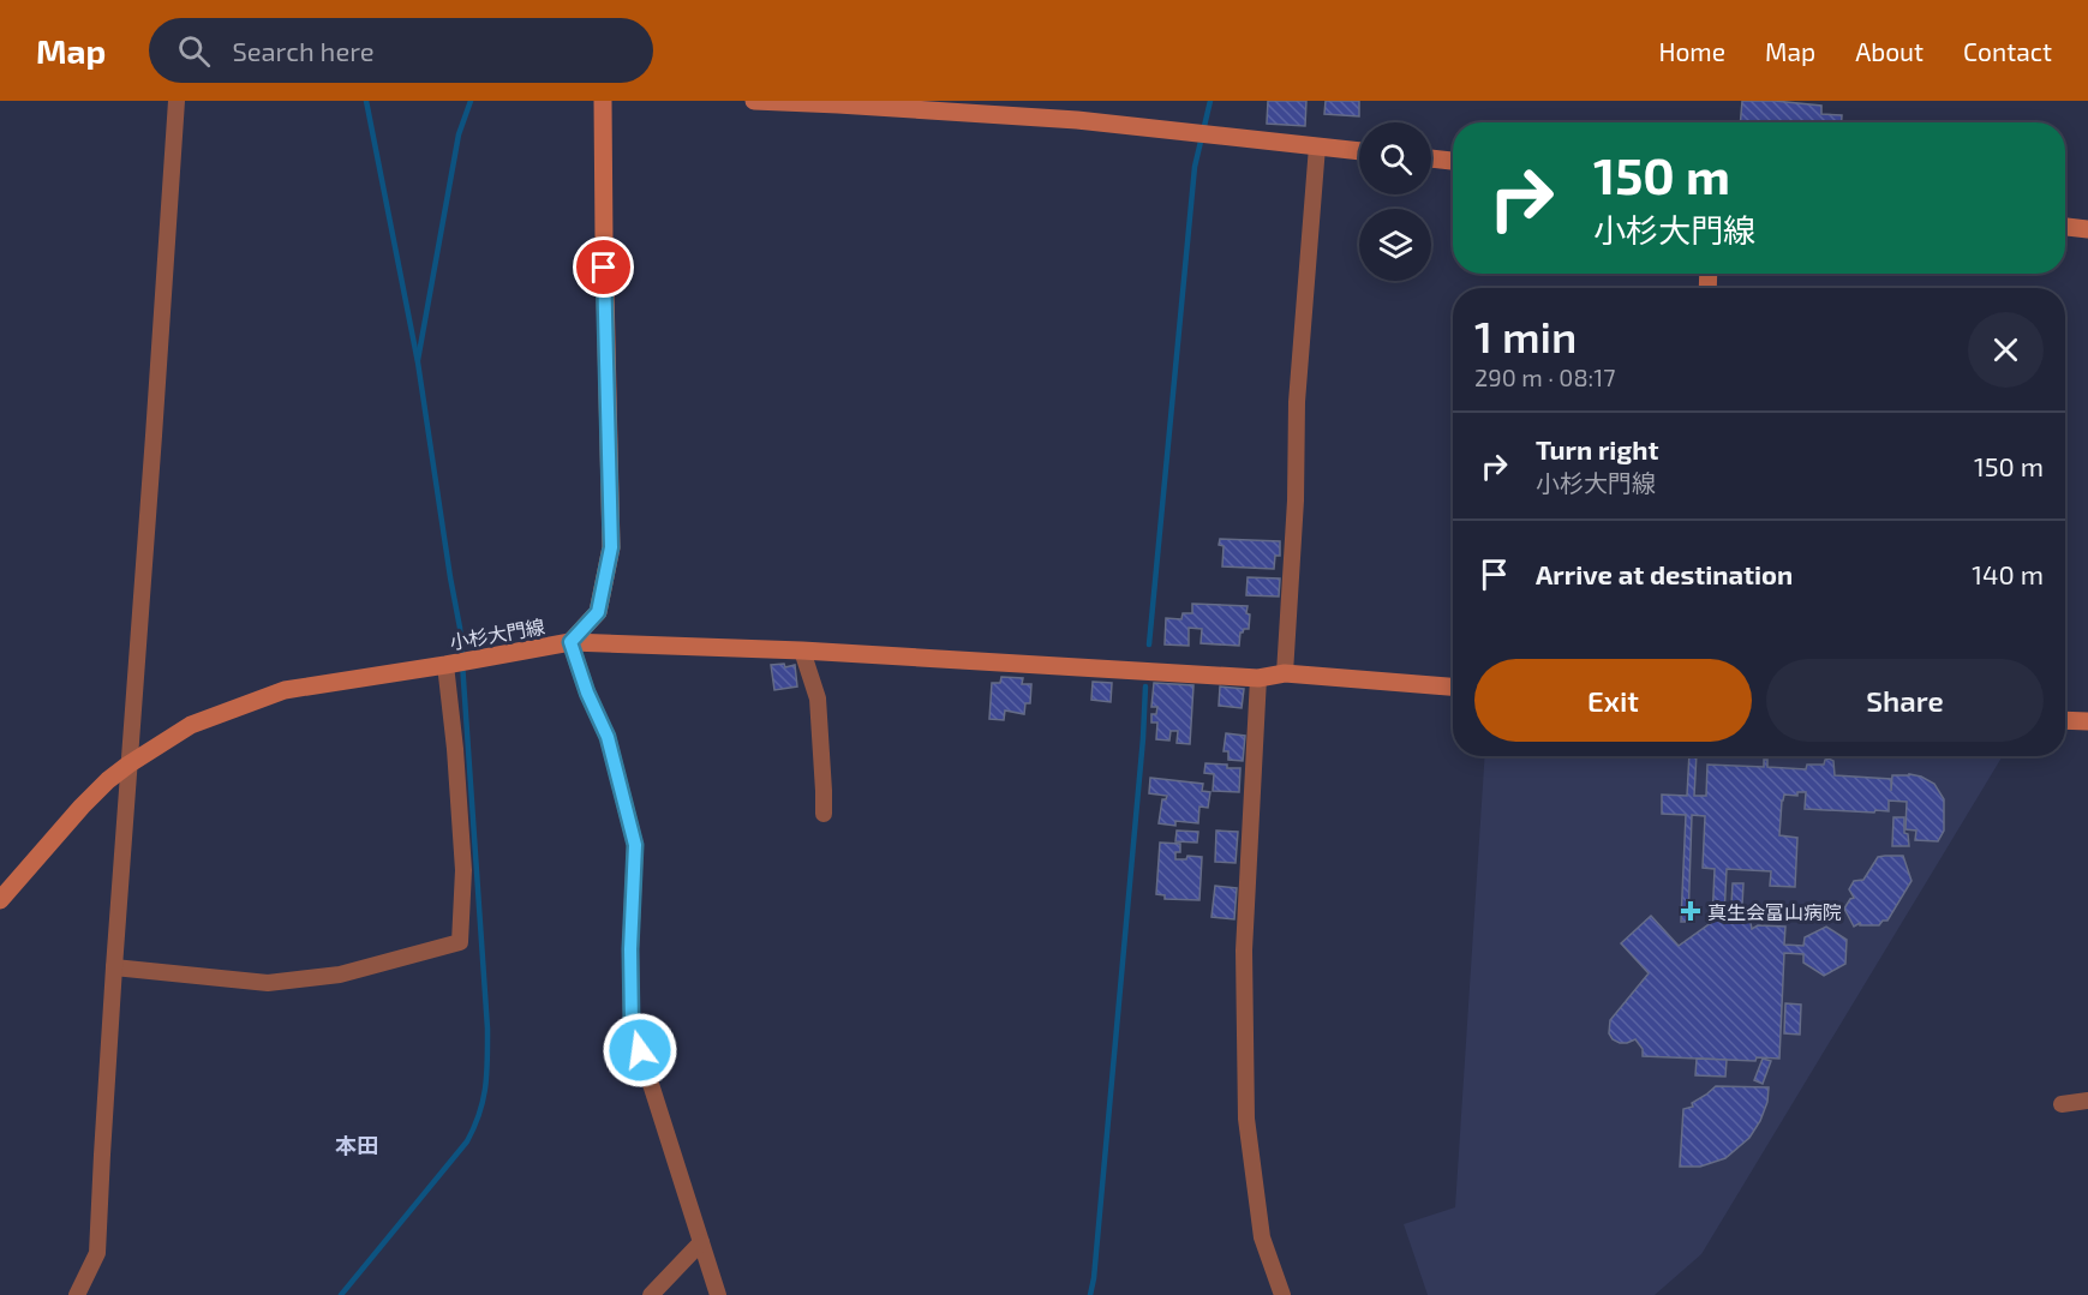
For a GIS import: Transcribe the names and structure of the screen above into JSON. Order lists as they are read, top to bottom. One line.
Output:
{"streets":{"street":["小杉大門線"]},"districts":["本田"],"places":{"health":["真生会富山病院"]},"page":{"header":"Map","search":"Search here","nav":["Home","Map","About","Contact"],"turn":["150 m","小杉大門線"],"heading":["1 min","290 m · 08:17"],"list":[{"name":"Turn right","note":"小杉大門線","value":"150 m"},{"name":"Arrive at destination","value":"140 m"}],"buttons":["Exit","Share"]}}
